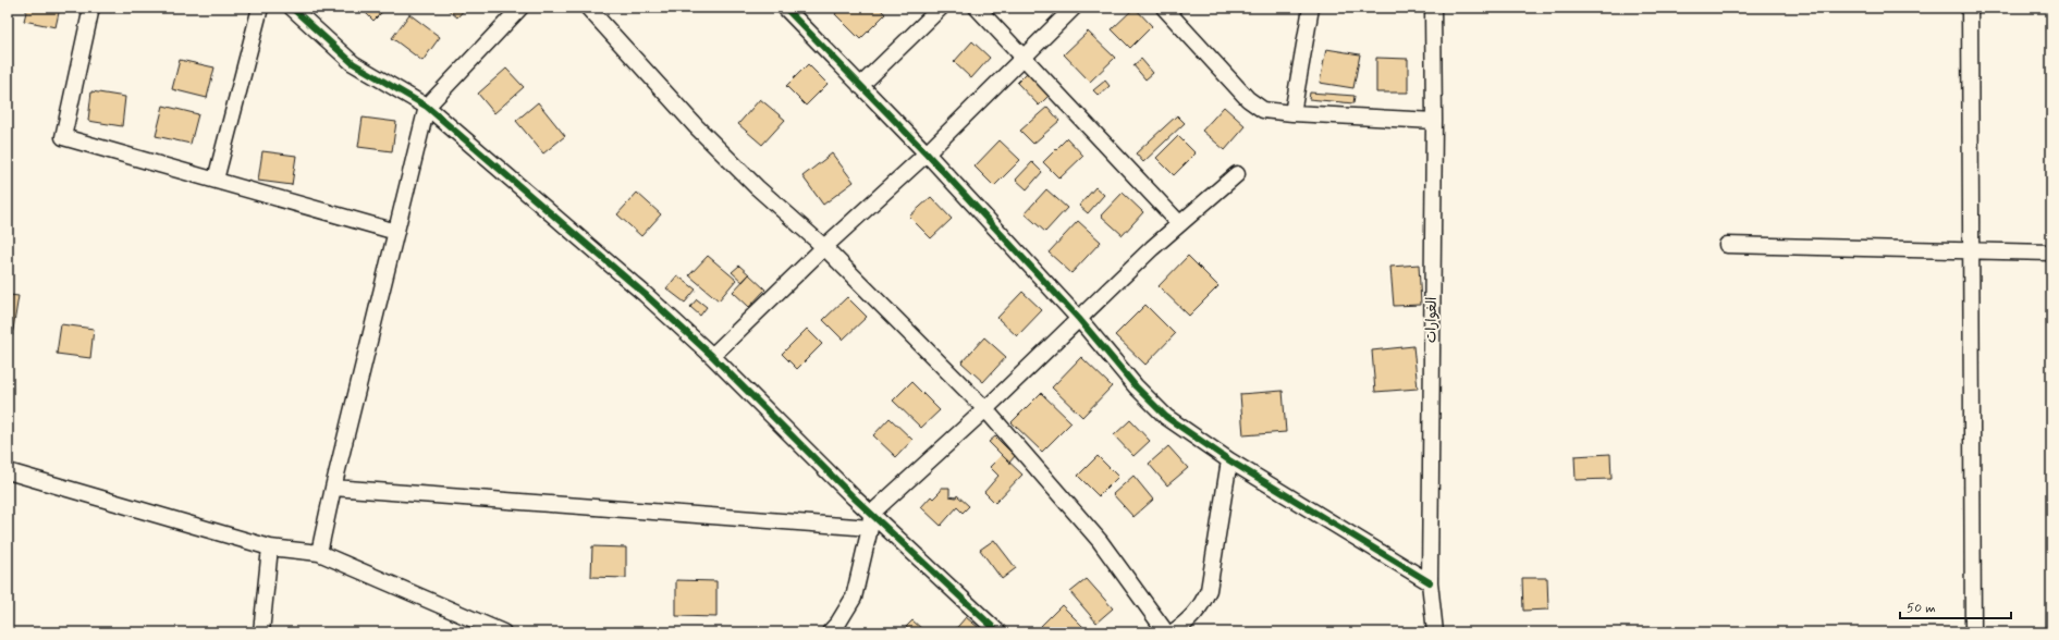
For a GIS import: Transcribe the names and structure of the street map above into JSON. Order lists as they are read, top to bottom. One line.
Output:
{"streets":{"street":["الغوارات"]},"scale_bar":"50 m"}
